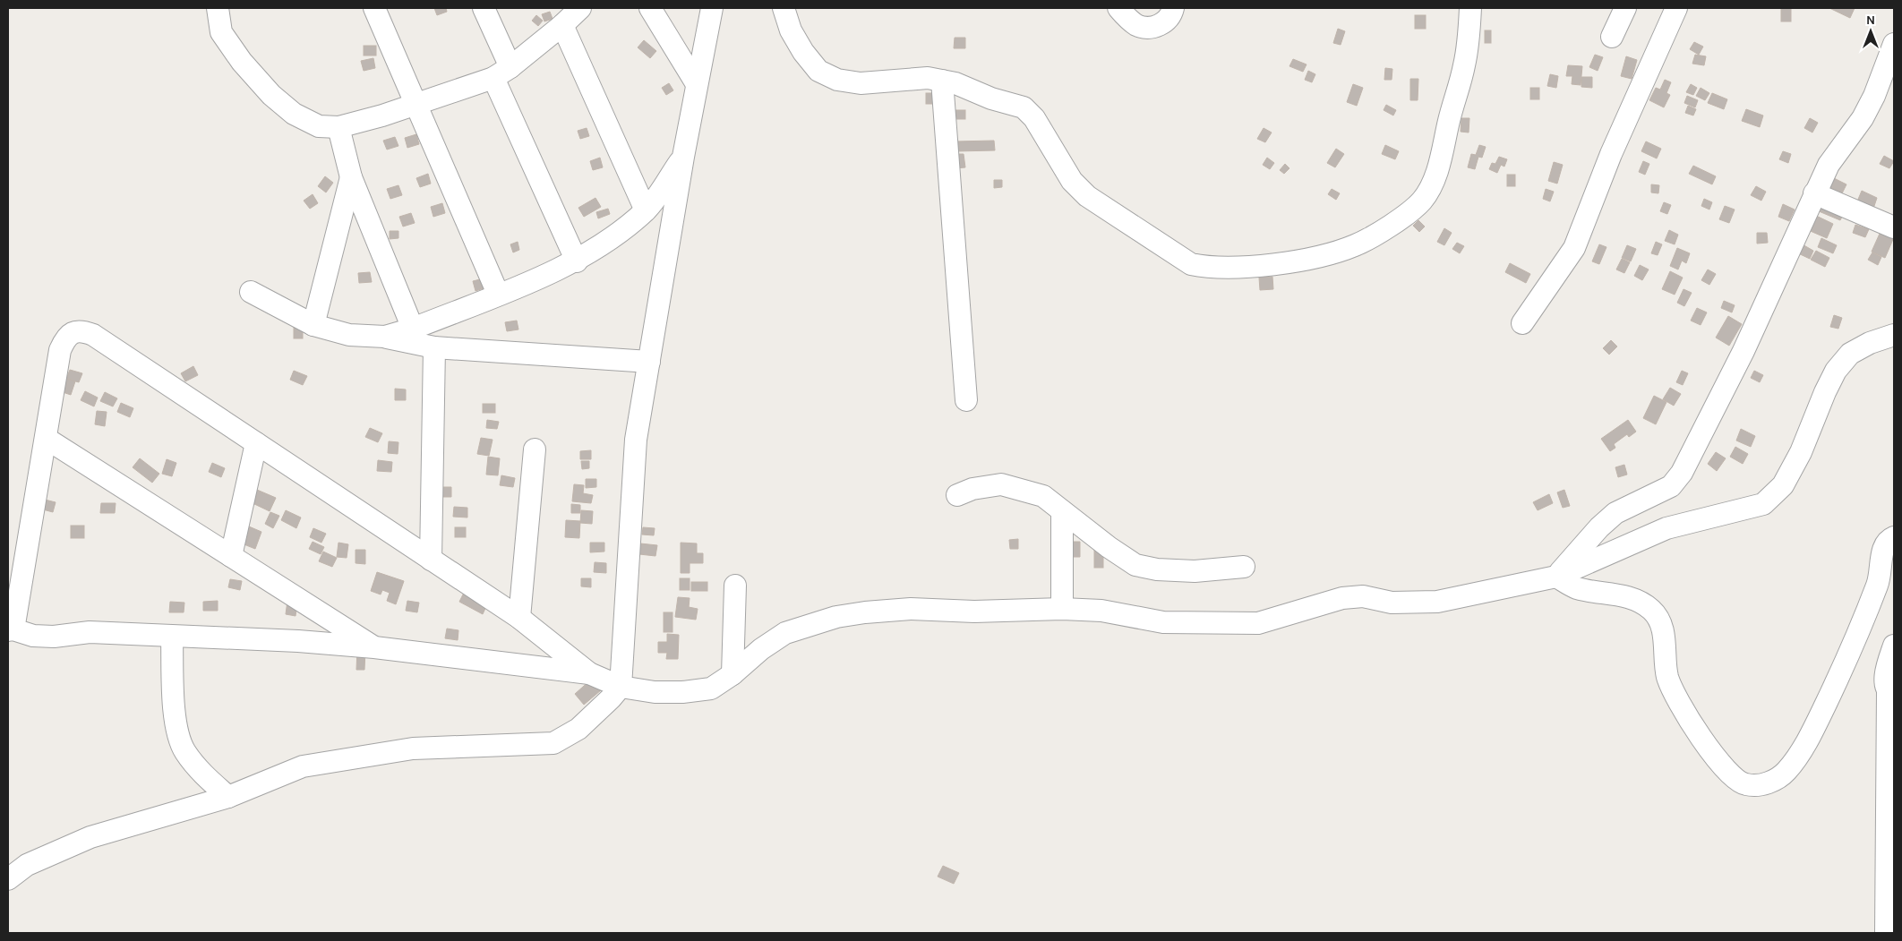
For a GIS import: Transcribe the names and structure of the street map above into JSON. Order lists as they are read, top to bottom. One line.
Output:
{"north":"top"}
